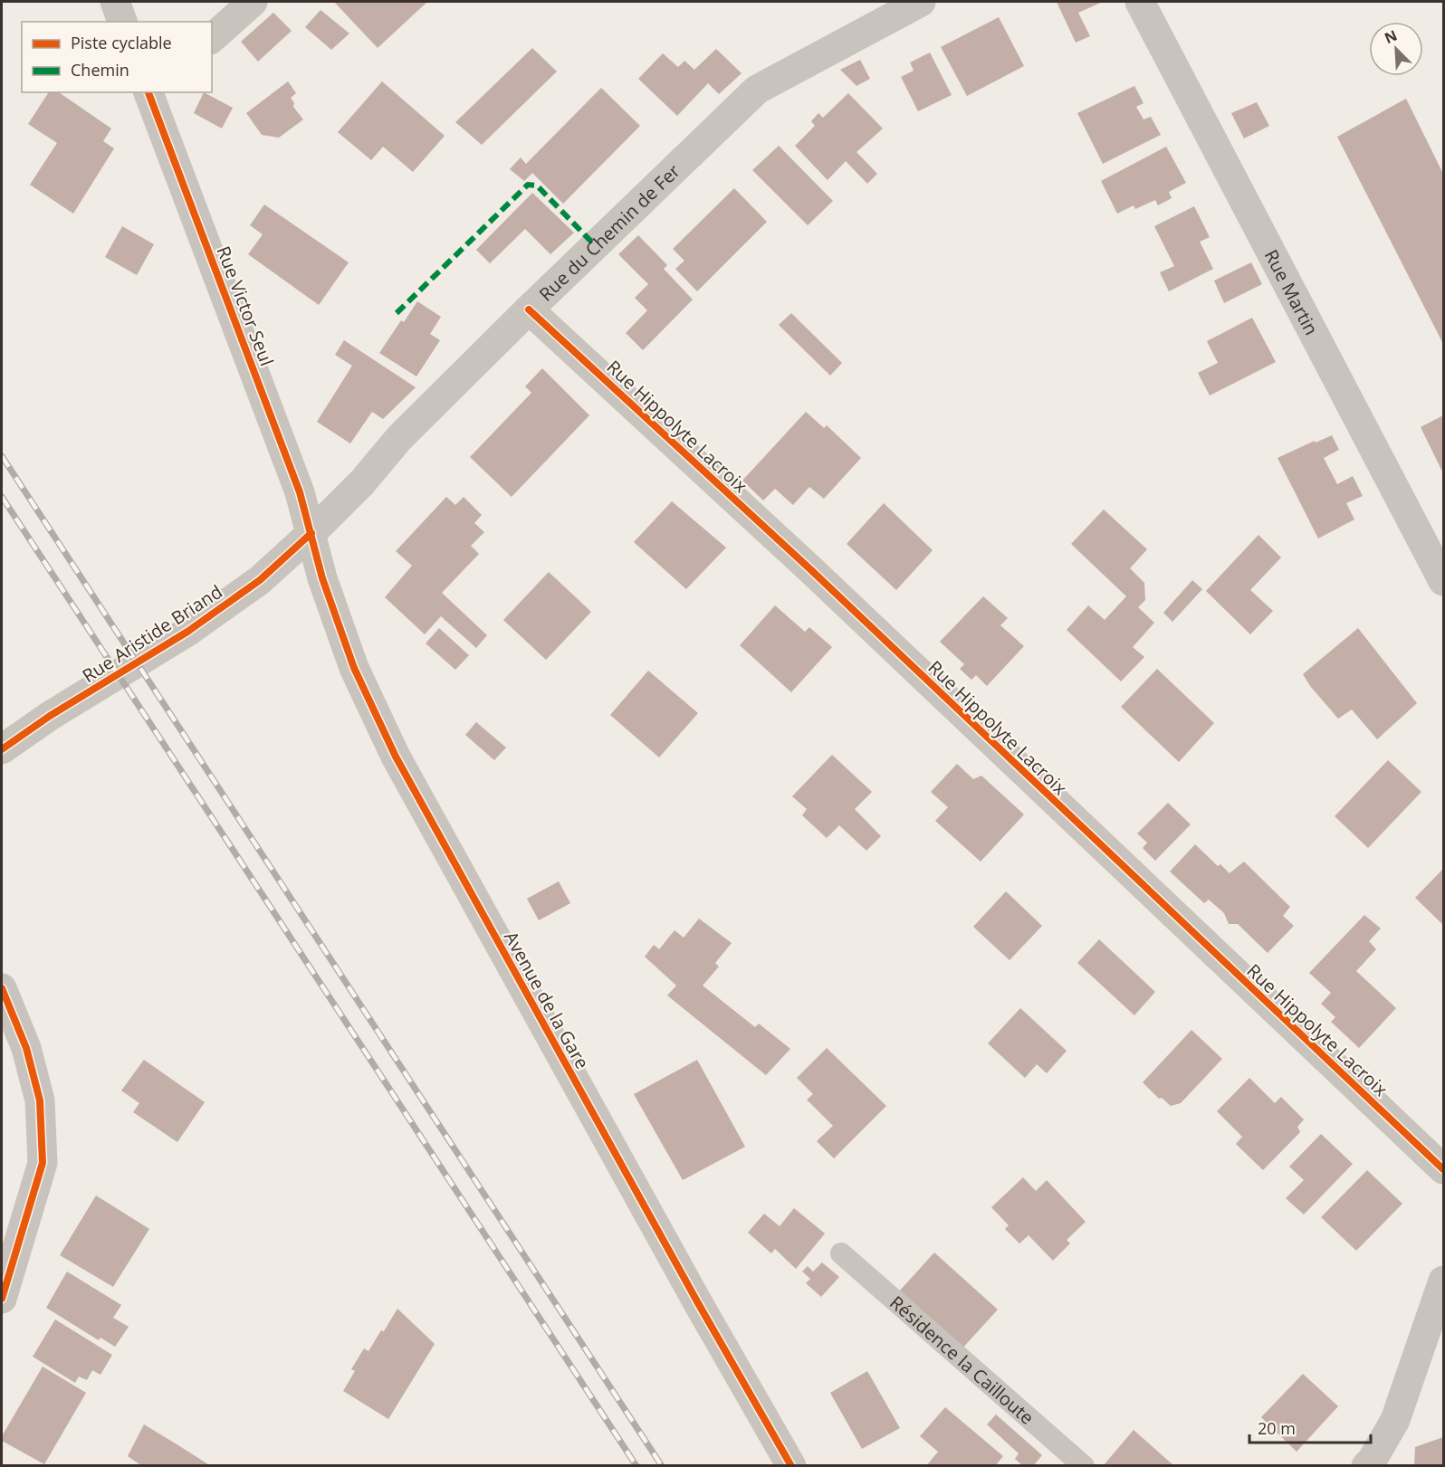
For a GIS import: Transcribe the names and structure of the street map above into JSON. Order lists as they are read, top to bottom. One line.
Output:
{"streets":{"street":["Rue du Chemin de Fer","Rue Martin","Rue Victor Seul","Rue Hippolyte Lacroix","Rue Aristide Briand","Avenue de la Gare"],"lane":["Résidence la Cailloute"]},"crossings":[["Rue du Chemin de Fer","Rue Victor Seul"],["Rue du Chemin de Fer","Rue Hippolyte Lacroix"],["Rue du Chemin de Fer","Rue Aristide Briand"],["Rue du Chemin de Fer","Avenue de la Gare"],["Rue Victor Seul","Rue Aristide Briand"],["Rue Victor Seul","Avenue de la Gare"],["Rue Aristide Briand","Avenue de la Gare"]],"legend":["Piste cyclable","Chemin"],"scale_bar":"20 m","north":"top left"}
